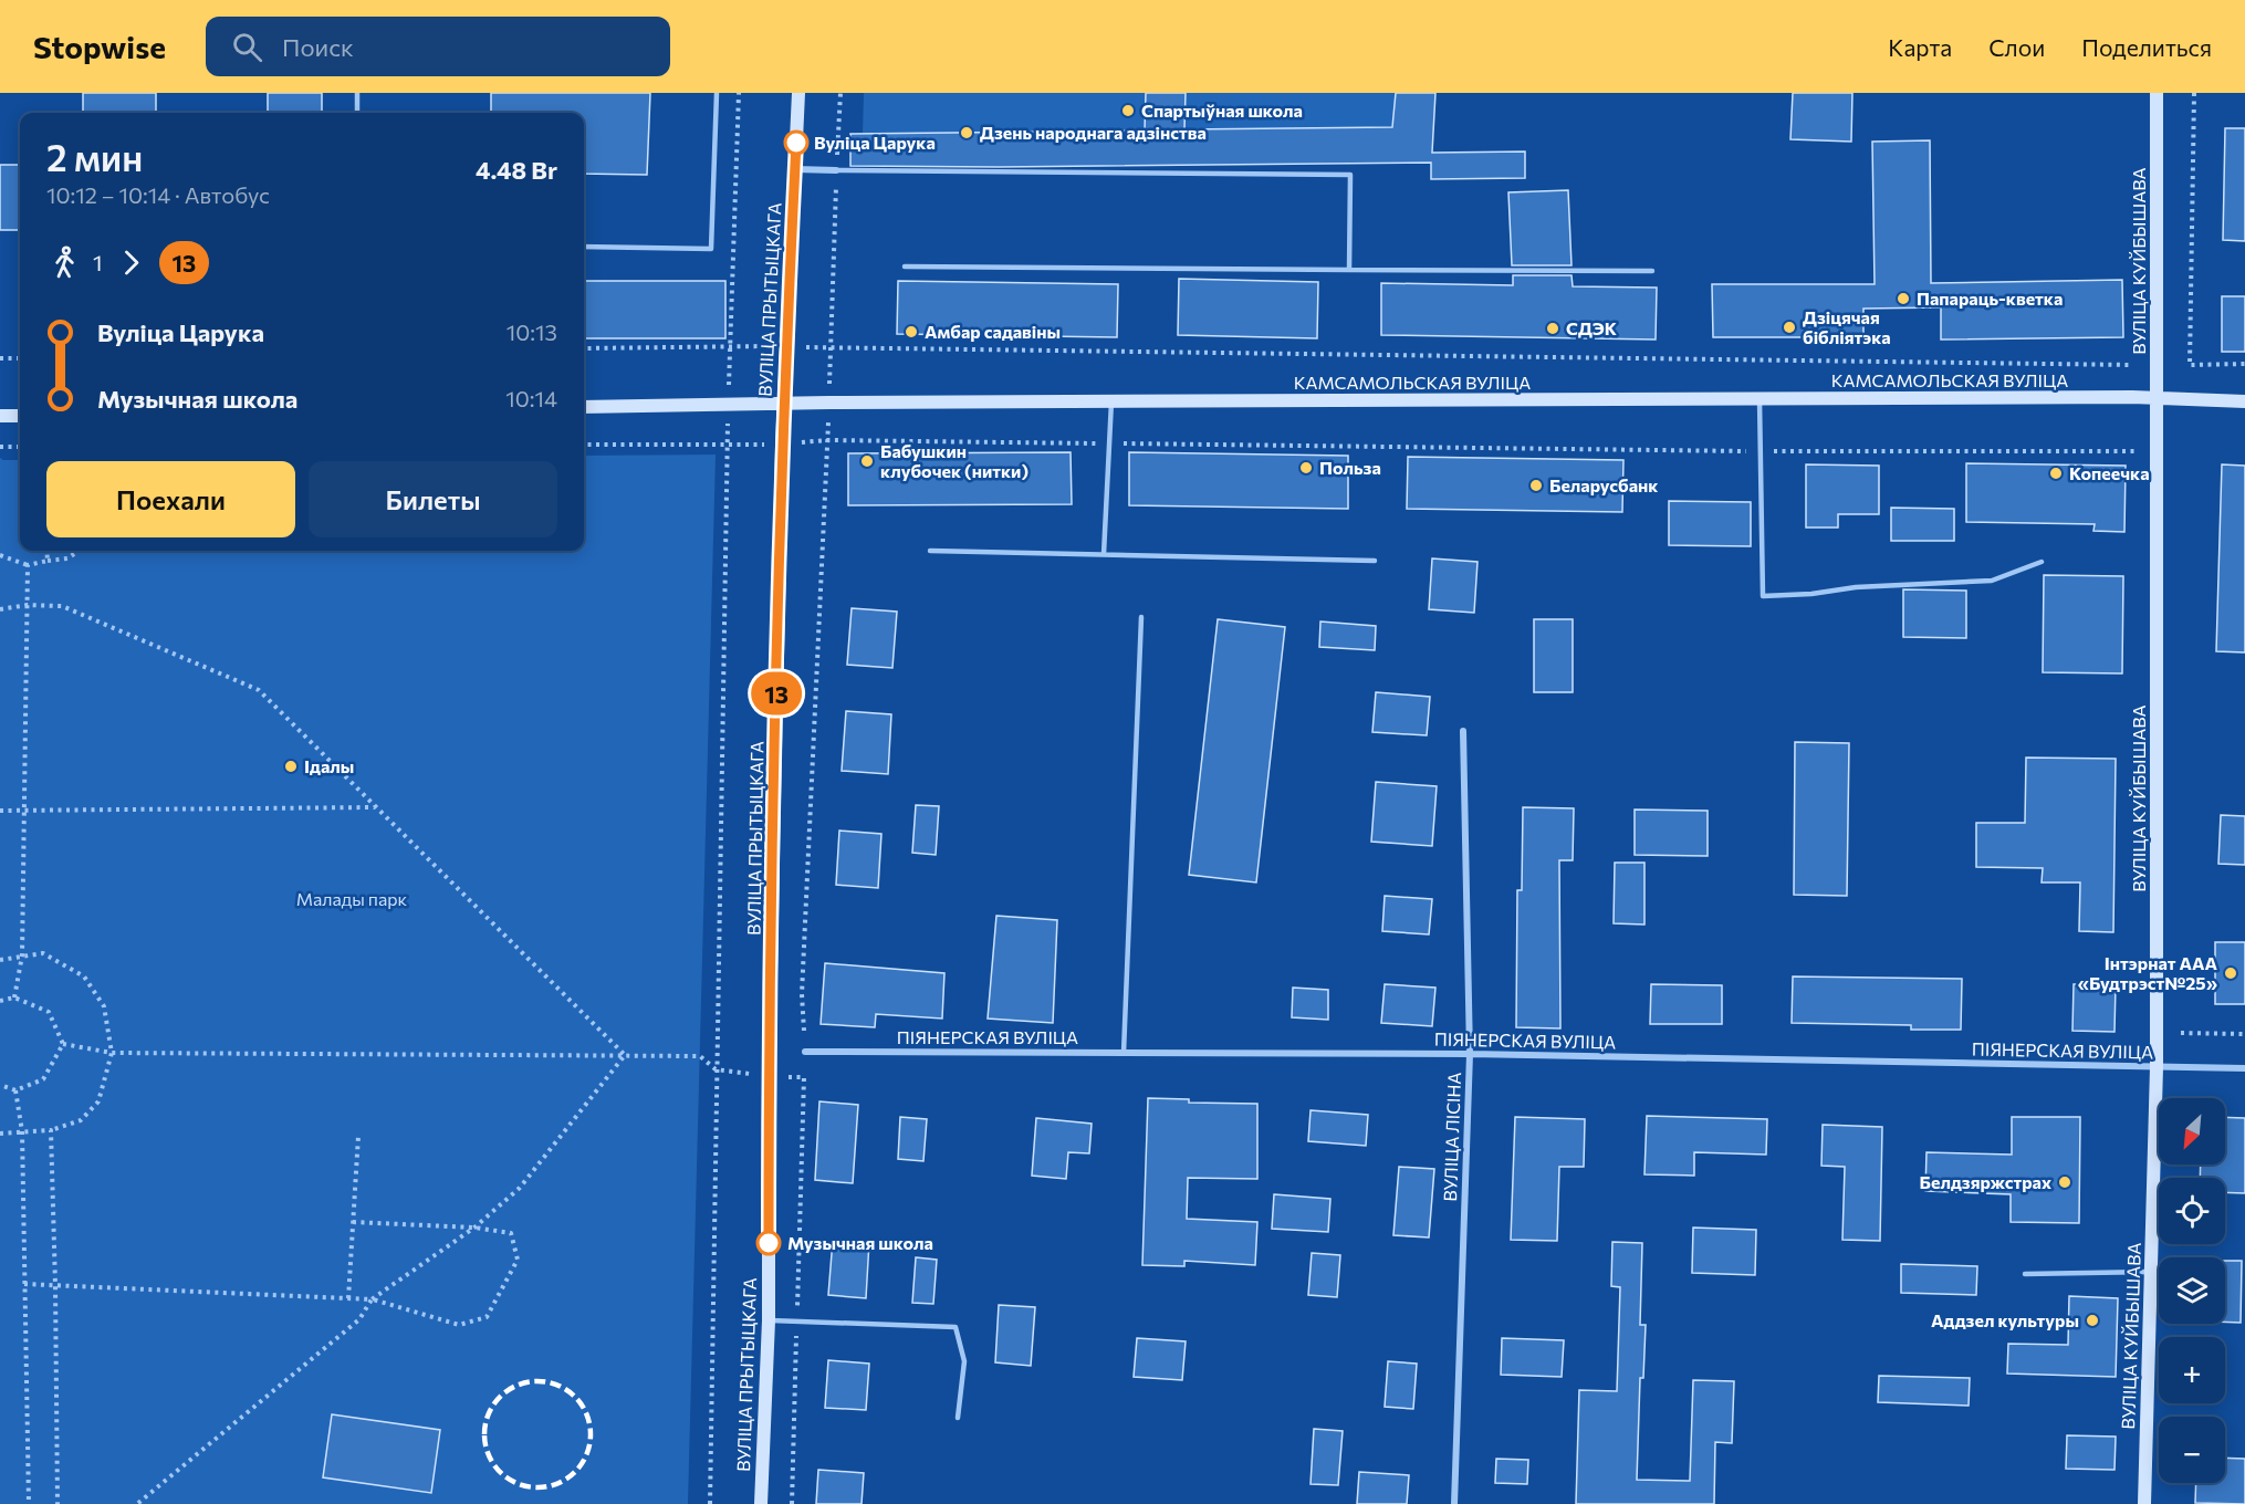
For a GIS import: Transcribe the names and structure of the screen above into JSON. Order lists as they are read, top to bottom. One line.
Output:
{"streets":{"main road":["ВУЛІЦА КУЙБЫШАВА","ВУЛІЦА ПРЫТЫЦКАГА","КАМСАМОЛЬСКАЯ ВУЛІЦА"],"street":["ПІЯНЕРСКАЯ ВУЛІЦА","ВУЛІЦА ЛІСІНА"]},"crossings":[["ВУЛІЦА КУЙБЫШАВА","КАМСАМОЛЬСКАЯ ВУЛІЦА"],["ВУЛІЦА КУЙБЫШАВА","ПІЯНЕРСКАЯ ВУЛІЦА"],["ВУЛІЦА ПРЫТЫЦКАГА","КАМСАМОЛЬСКАЯ ВУЛІЦА"],["ПІЯНЕРСКАЯ ВУЛІЦА","ВУЛІЦА ЛІСІНА"]],"parks":["Малады парк"],"places":["Спартыўная школа","Дзень народнага адзінства","Вуліца Царука","Папараць-кветка","Дзіцячая бібліятэка","СДЭК","Амбар садавіны","Бабушкин клубочек (нитки)","Польза","Копеечка","Беларусбанк","Ідалы","Інтэрнат ААА «Будтрэст№25»","Белдзяржстрах","Музычная школа","Аддзел культуры"],"lines":["bus line 13"],"north":"bottom left","page":{"header":"Stopwise","search":"Поиск","nav":["Карта","Слои","Поделиться"],"on_map":"13","heading":["2 мин","10:12 – 10:14 · Автобус","4.48 Br"],"legs":["1","13"],"list":[{"name":"Вуліца Царука","value":"10:13"},{"name":"Музычная школа","value":"10:14"}],"buttons":["Поехали","Билеты"],"map_buttons":["+","−"]}}
